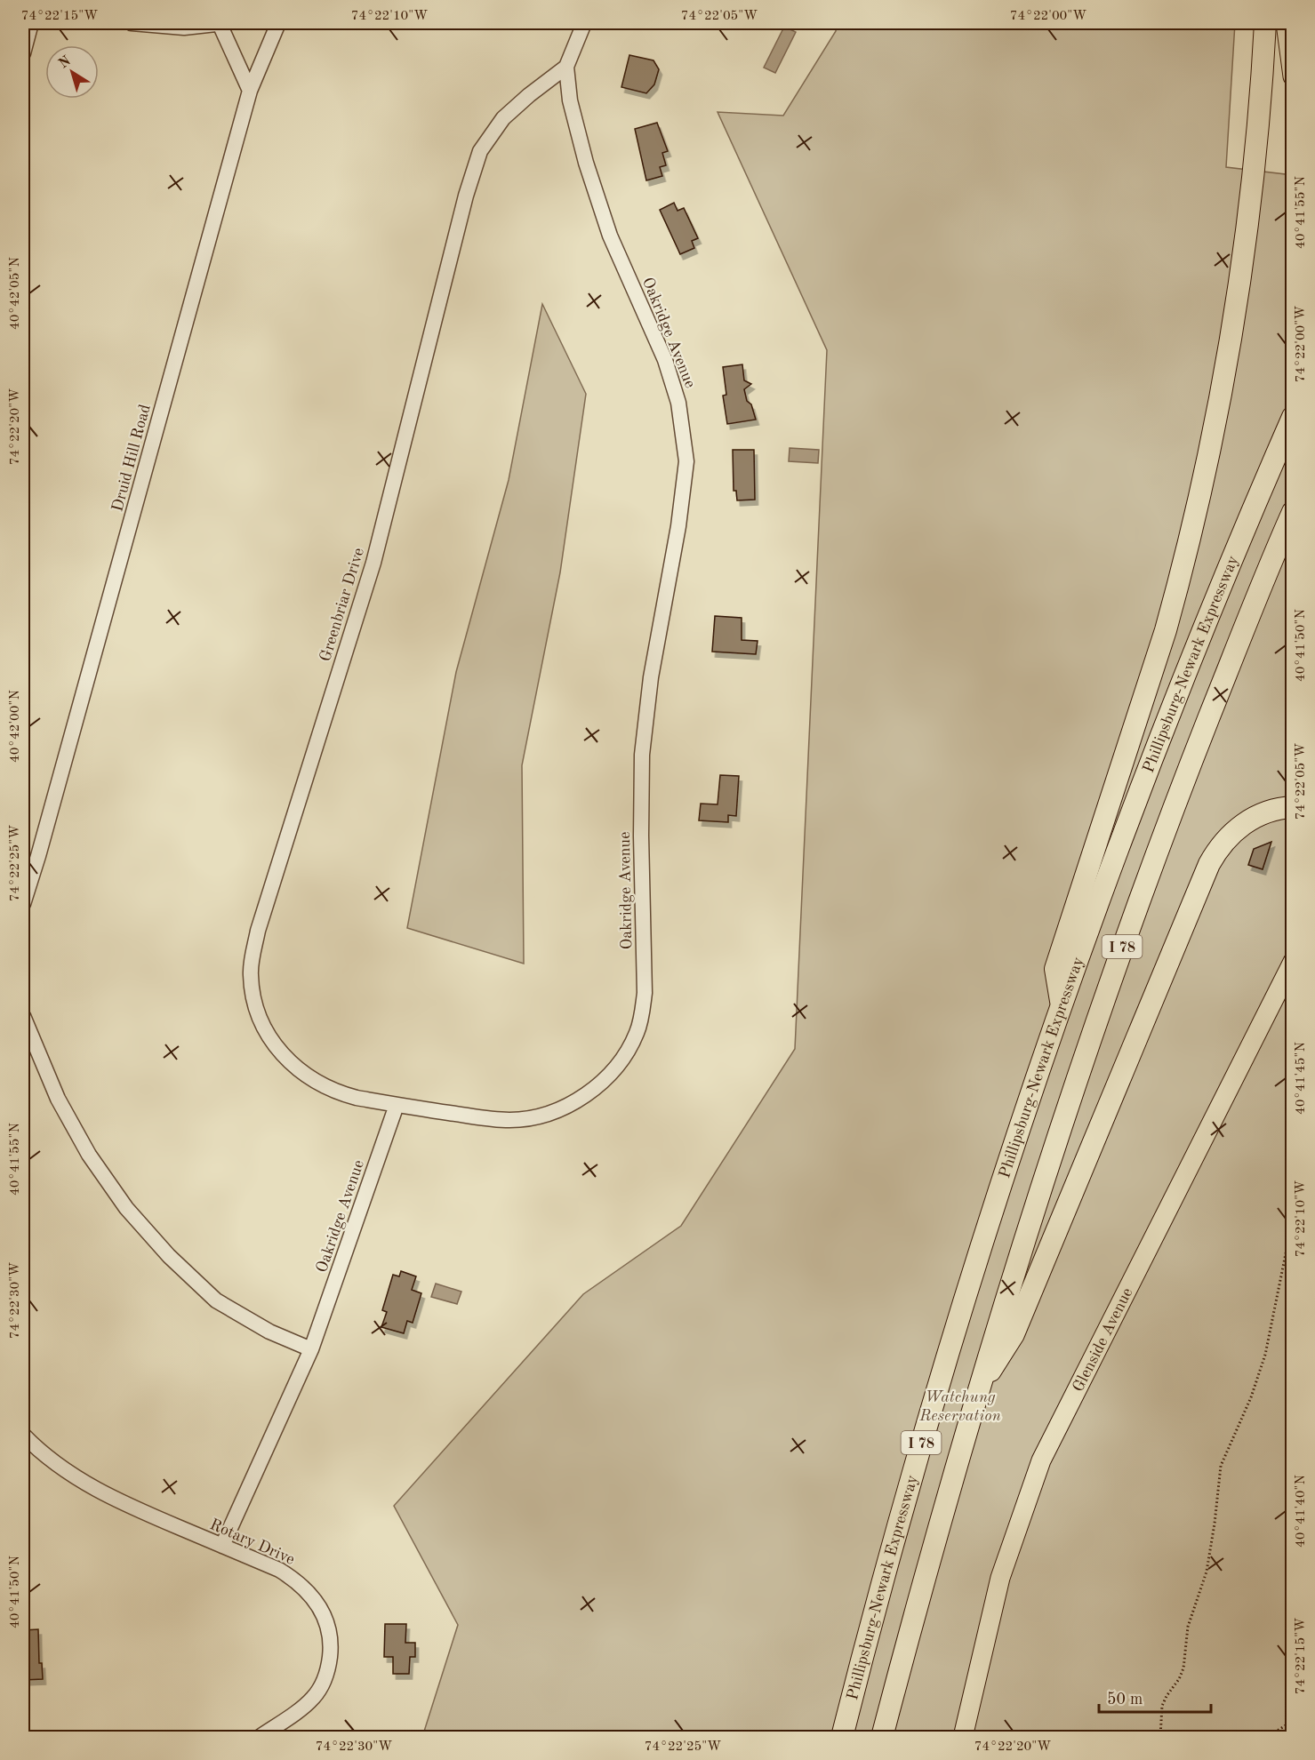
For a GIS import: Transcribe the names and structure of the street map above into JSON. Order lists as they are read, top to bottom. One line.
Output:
{"streets":{"highway":["Phillipsburg-Newark Expressway","I 78"],"main road":["Glenside Avenue"],"street":["Oakridge Avenue","Druid Hill Road","Greenbriar Drive","Rotary Drive"]},"crossings":[["Oakridge Avenue","Greenbriar Drive"],["Oakridge Avenue","Rotary Drive"]],"parks":["Watchung Reservation"],"scale_bar":"50 m","north":"top left","coordinates":["74°22'15\"W","74°22'10\"W","74°22'05\"W","74°22'00\"W","40°41'55\"N","40°42'05\"N","74°22'20\"W","40°41'50\"N","40°42'00\"N","74°22'25\"W","40°41'45\"N","74°22'30\"W","40°41'40\"N"]}
